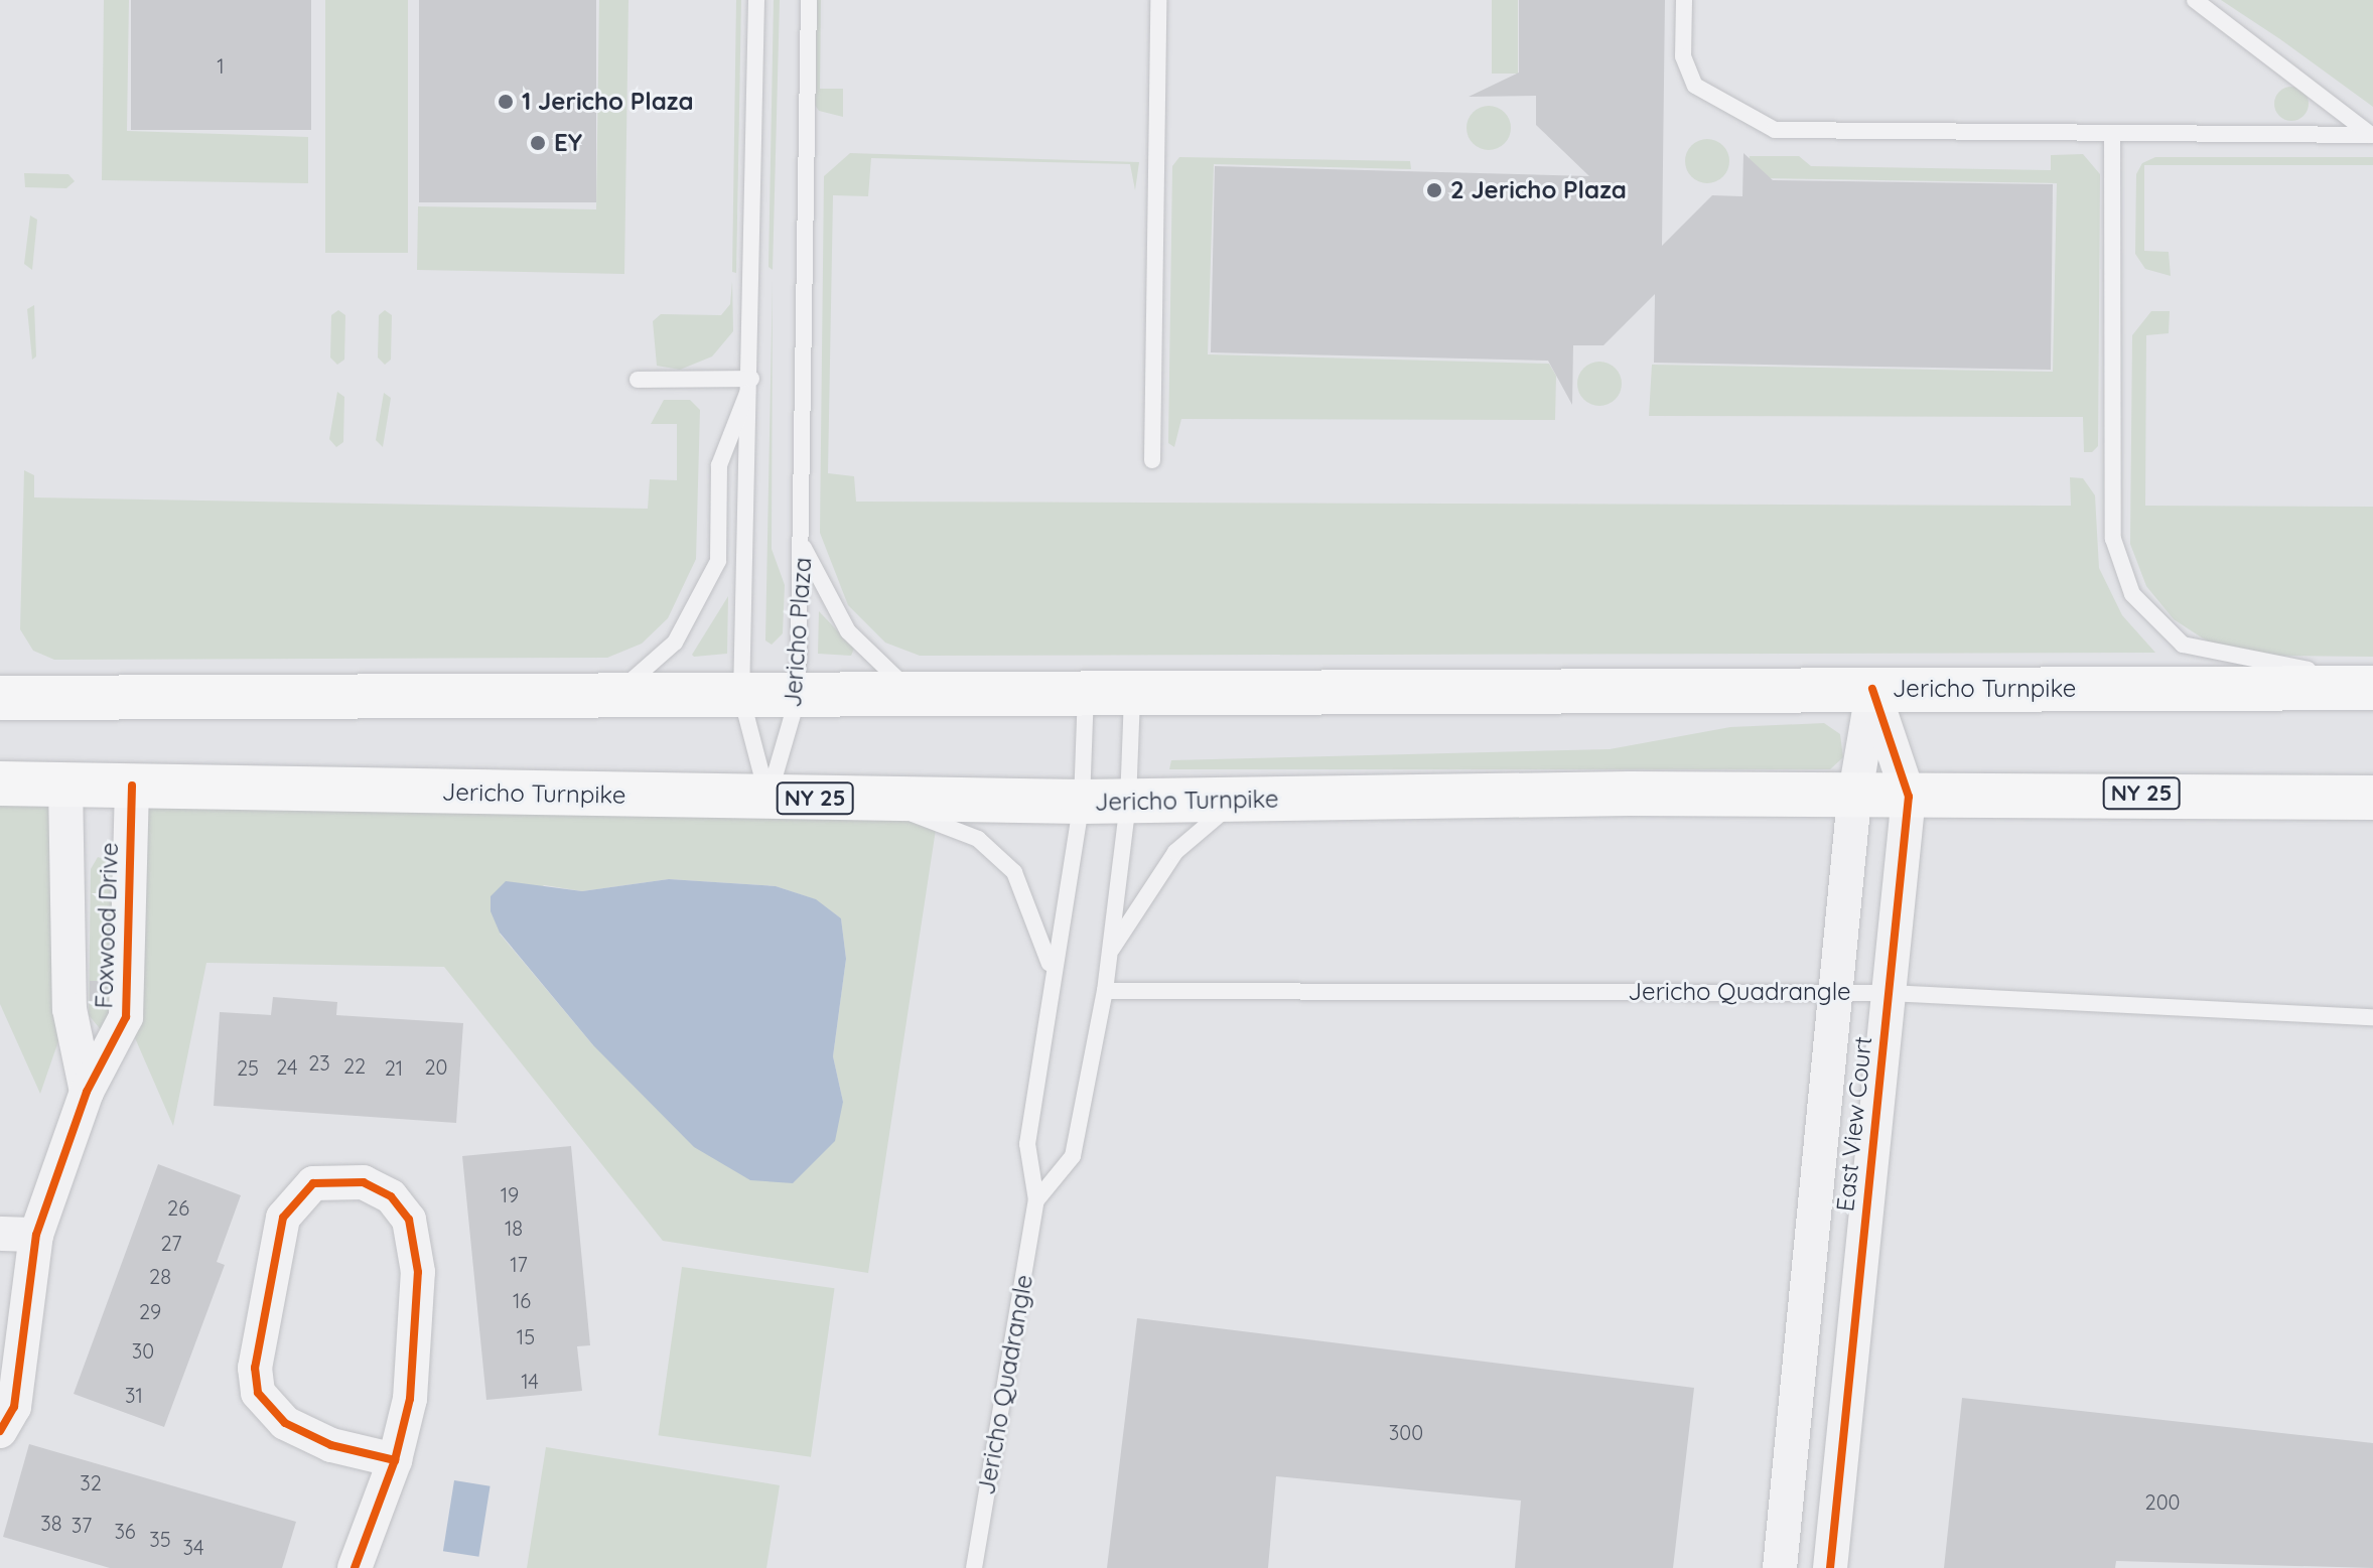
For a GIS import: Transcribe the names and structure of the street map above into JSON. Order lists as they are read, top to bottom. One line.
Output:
{"streets":{"main road":["Jericho Turnpike","NY 25"],"street":["Foxwood Drive","East View Court"],"lane":["Jericho Plaza","Jericho Quadrangle"]},"crossings":[["Jericho Plaza","Jericho Turnpike"],["Jericho Turnpike","Foxwood Drive"],["Jericho Turnpike","Jericho Quadrangle"],["Jericho Turnpike","East View Court"],["Jericho Quadrangle","East View Court"]],"places":["1 Jericho Plaza","EY","2 Jericho Plaza"],"house_numbers":["1","23","22","24","20","25","21","19","26","18","27","17","28","16","29","15","30","14","31","300","32","200","38","37","36","35","34"]}
